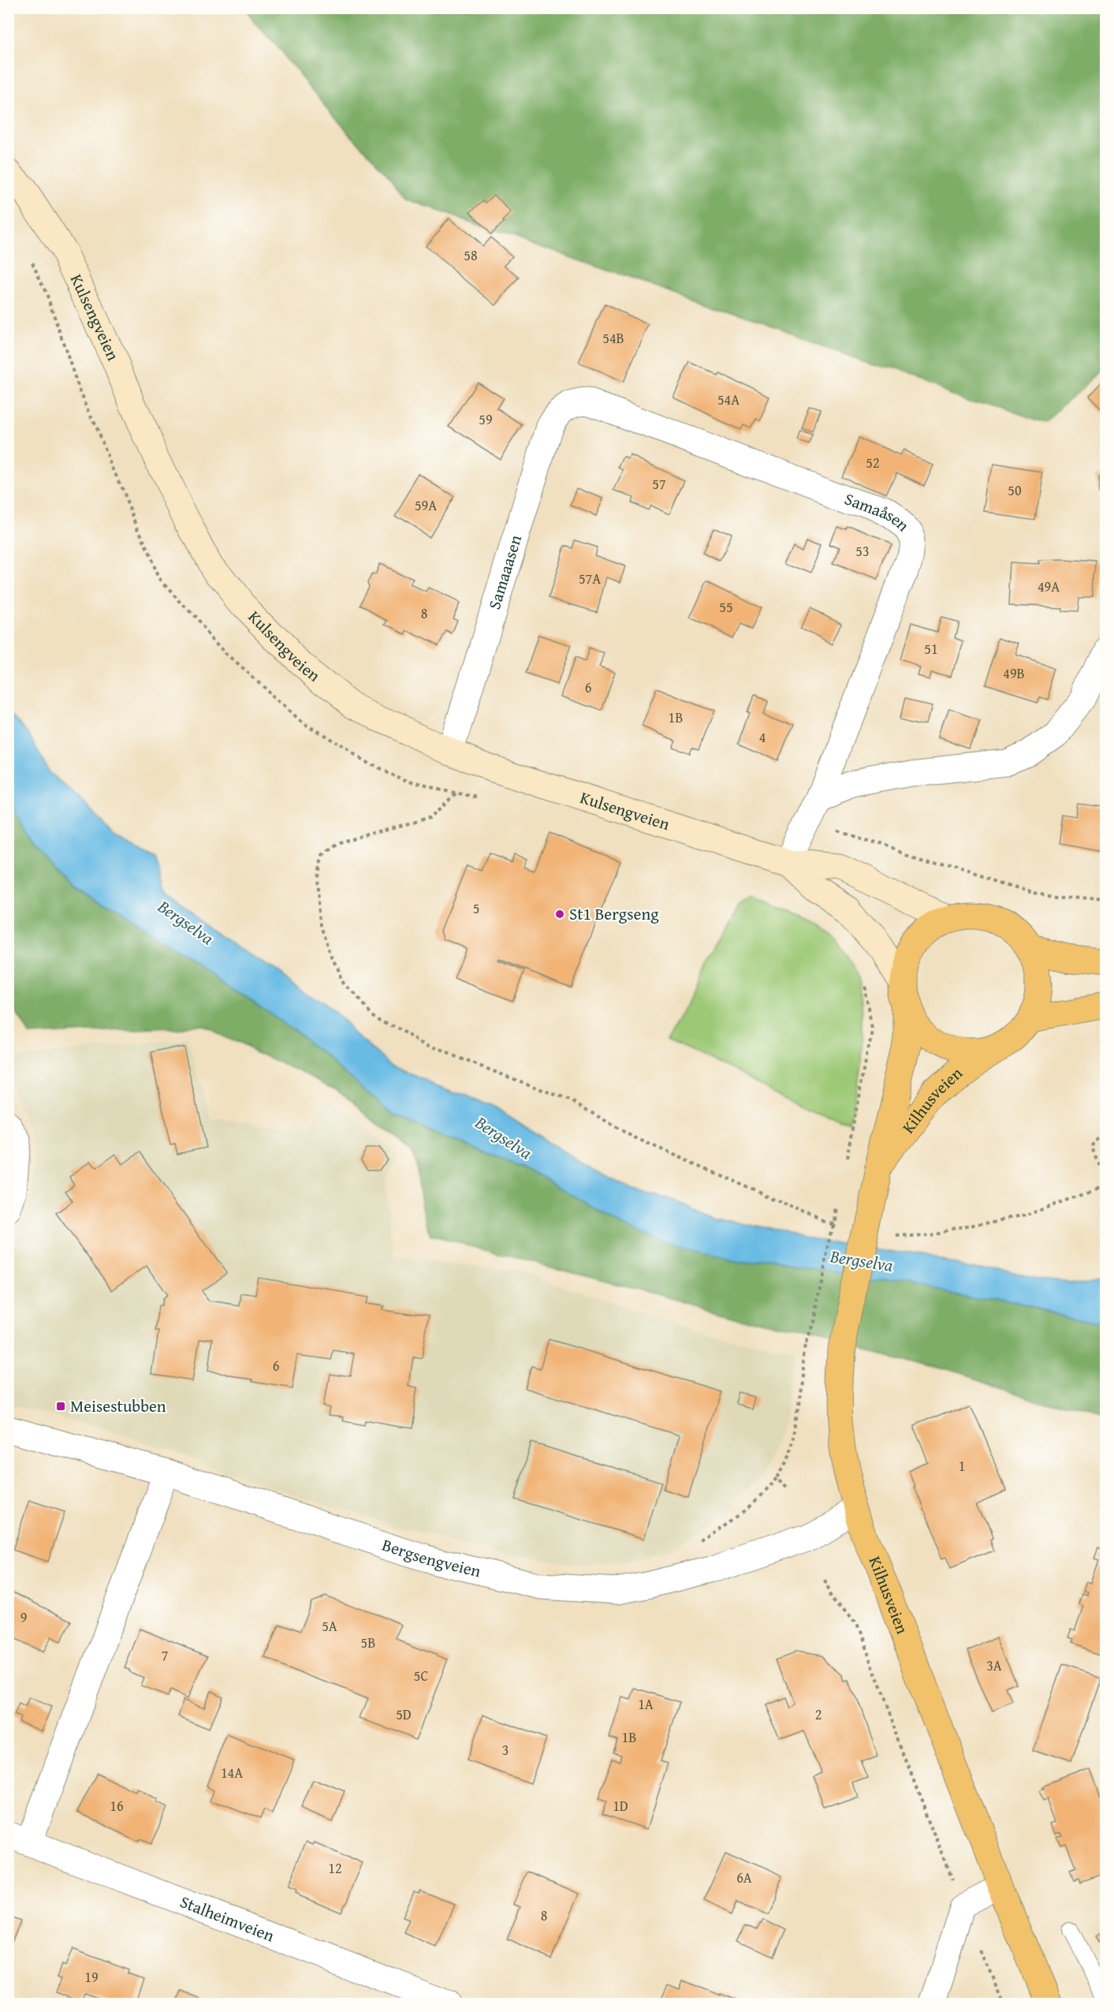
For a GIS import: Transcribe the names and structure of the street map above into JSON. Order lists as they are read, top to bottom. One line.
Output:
{"streets":{"main road":["Kulsengveien","Kilhusveien"],"street":["Samaåsen","Samaaasen","Bergsengveien","Stalheimveien"]},"crossings":[["Kulsengveien","Samaåsen"],["Kulsengveien","Samaaasen"],["Kulsengveien","Kilhusveien"],["Samaåsen","Samaaasen"],["Kilhusveien","Bergsengveien"]],"water":["Bergselva"],"places":{"other":["St1 Bergseng"],"transit":["Meisestubben"]},"house_numbers":["58","54B","54A","59","52","57","50","59A","53","57A","49A","55","8","51","49B","6","1B","4","5","6","1","9","5A","5B","7","3A","5C","1A","5D","2","1B","3","14A","16","1D","12","6A","8","19"]}
